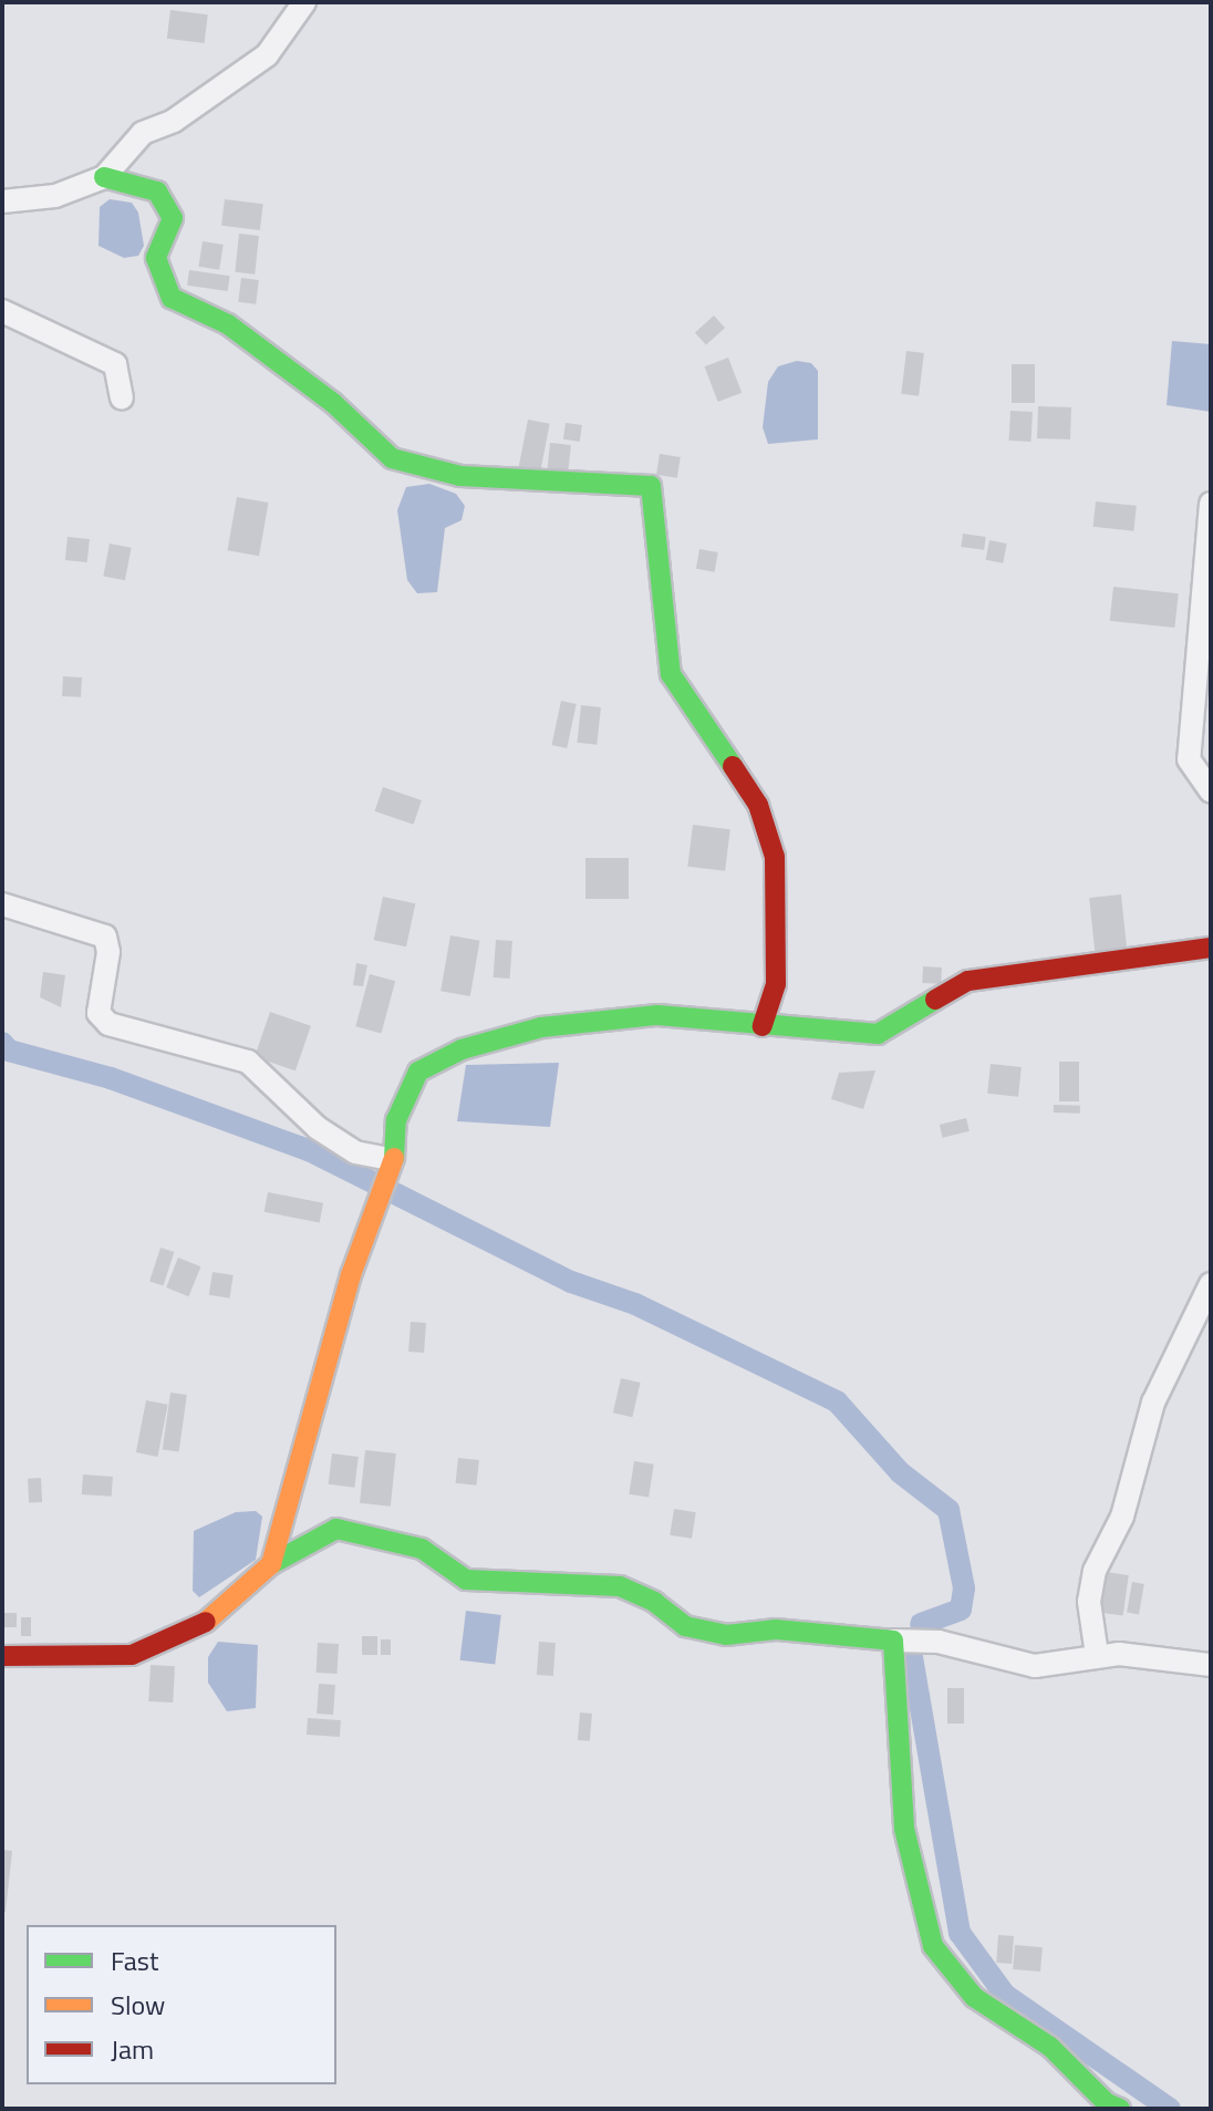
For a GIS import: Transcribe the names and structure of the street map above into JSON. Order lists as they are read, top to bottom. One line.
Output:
{"legend":["Fast","Slow","Jam"]}
